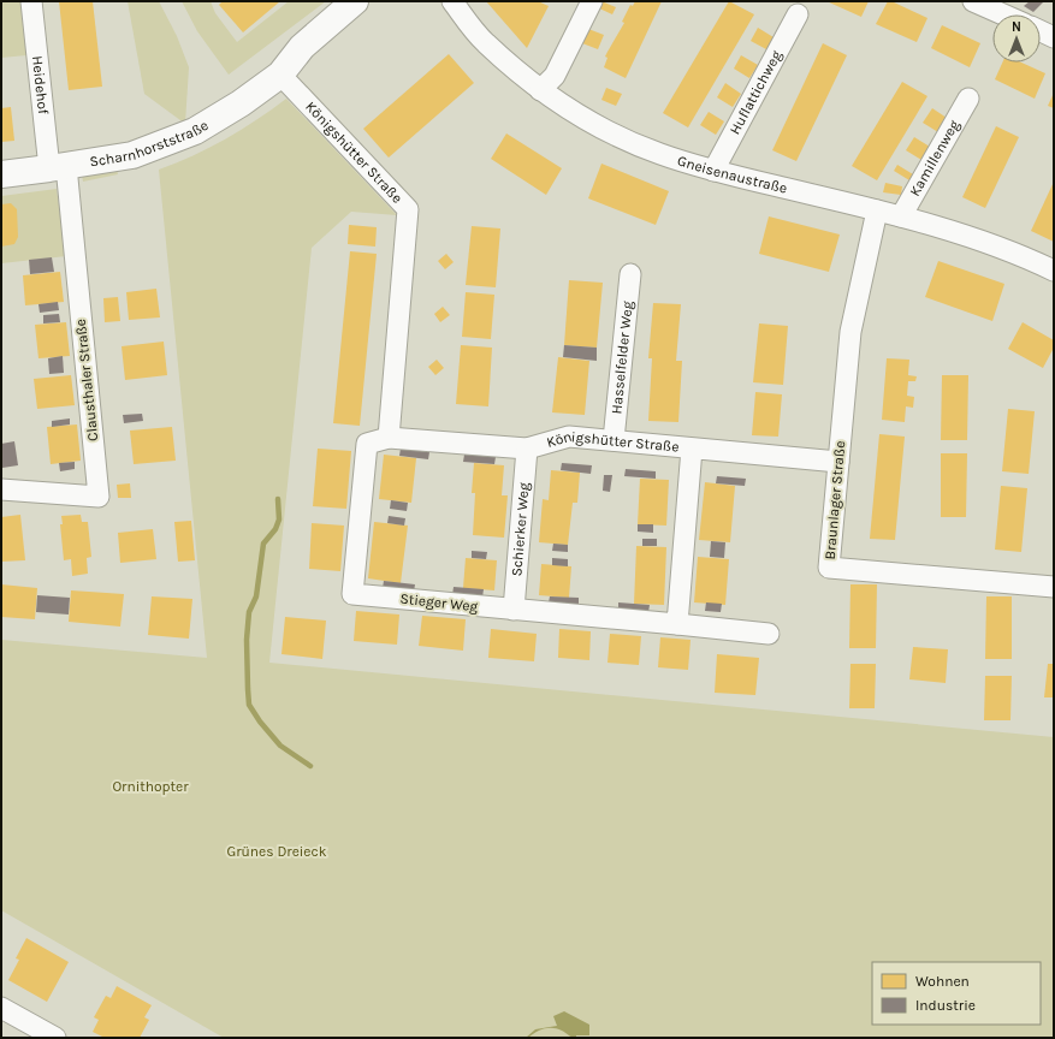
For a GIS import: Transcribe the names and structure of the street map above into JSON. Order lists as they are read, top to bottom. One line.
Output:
{"streets":{"street":["Heidehof","Huflattichweg","Scharnhorststraße","Königshütter Straße","Kamillenweg","Gneisenaustraße","Hasselfelder Weg","Clausthaler Straße","Braunlager Straße","Schierker Weg","Stieger Weg"]},"crossings":[["Heidehof","Scharnhorststraße"],["Heidehof","Clausthaler Straße"],["Huflattichweg","Gneisenaustraße"],["Scharnhorststraße","Königshütter Straße"],["Scharnhorststraße","Clausthaler Straße"],["Königshütter Straße","Hasselfelder Weg"],["Königshütter Straße","Braunlager Straße"],["Königshütter Straße","Schierker Weg"],["Königshütter Straße","Stieger Weg"],["Kamillenweg","Gneisenaustraße"],["Gneisenaustraße","Braunlager Straße"],["Schierker Weg","Stieger Weg"]],"parks":["Ornithopter","Grünes Dreieck"],"legend":["Wohnen","Industrie"],"north":"top"}
